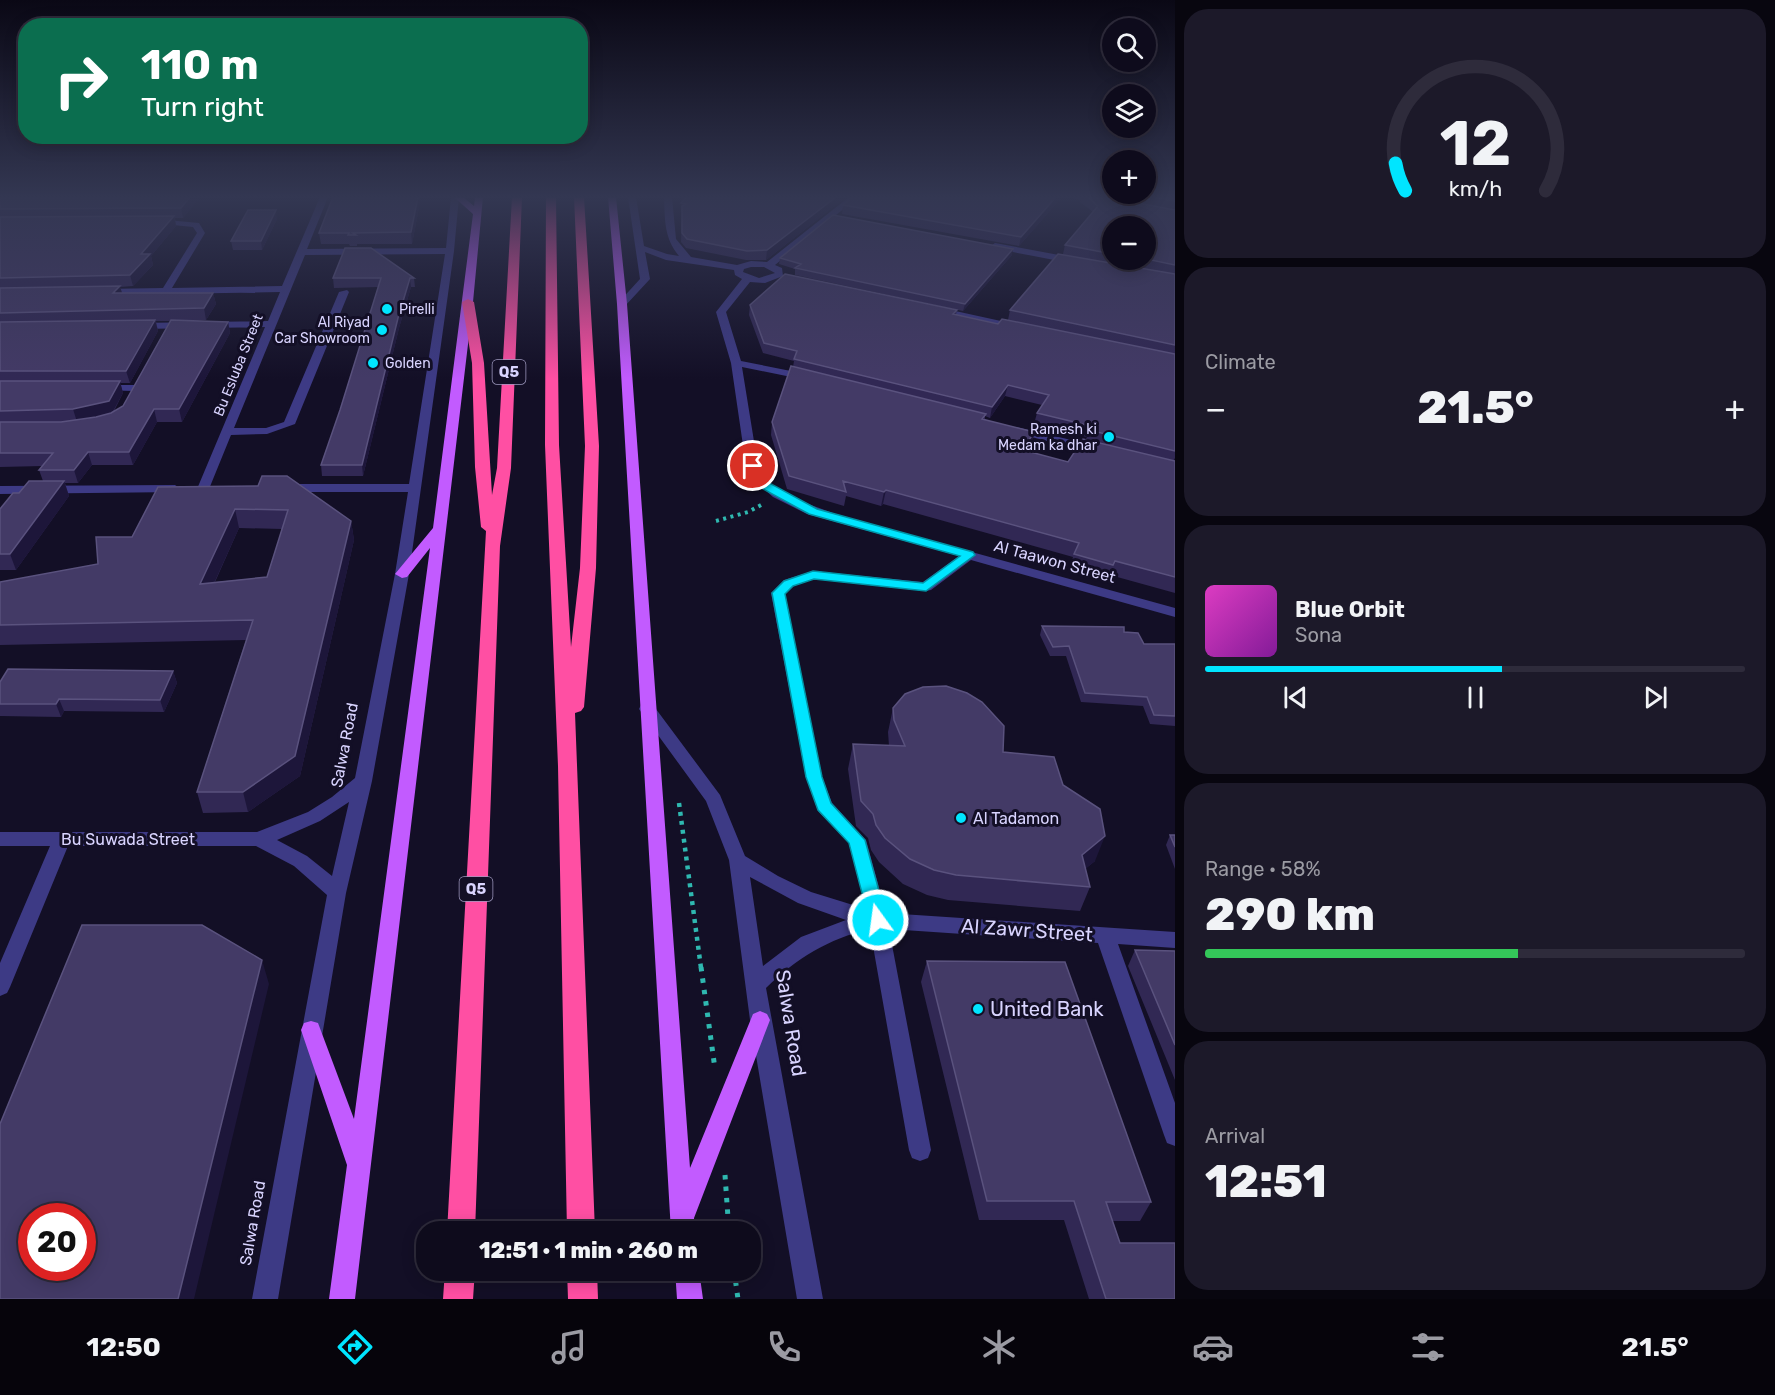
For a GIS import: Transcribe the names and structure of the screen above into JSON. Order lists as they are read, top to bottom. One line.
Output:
{"streets":{"highway":["Q5"],"street":["Bu Esluba Street","Al Taawon Street","Salwa Road","Bu Suwada Street","Al Zawr Street"]},"crossings":[["Salwa Road","Bu Suwada Street"],["Salwa Road","Al Zawr Street"]],"places":["Pirelli","Al Riyad Car Showroom","Golden","Ramesh ki Medam ka dhar","Al Tadamon","United Bank"],"page":{"map_buttons":["+","−"],"turn":["110 m","Turn right"],"tile":["Climate",["Range · 58%","290 km"],["Arrival","12:51"]],"heat":["−","21.5°","+"],"song":["Blue Orbit","Sona"],"limit":"20","trip":"12:51 · 1 min · 260 m","tabs":["12:50","21.5°"],"gauge":["12","km/h"]}}
